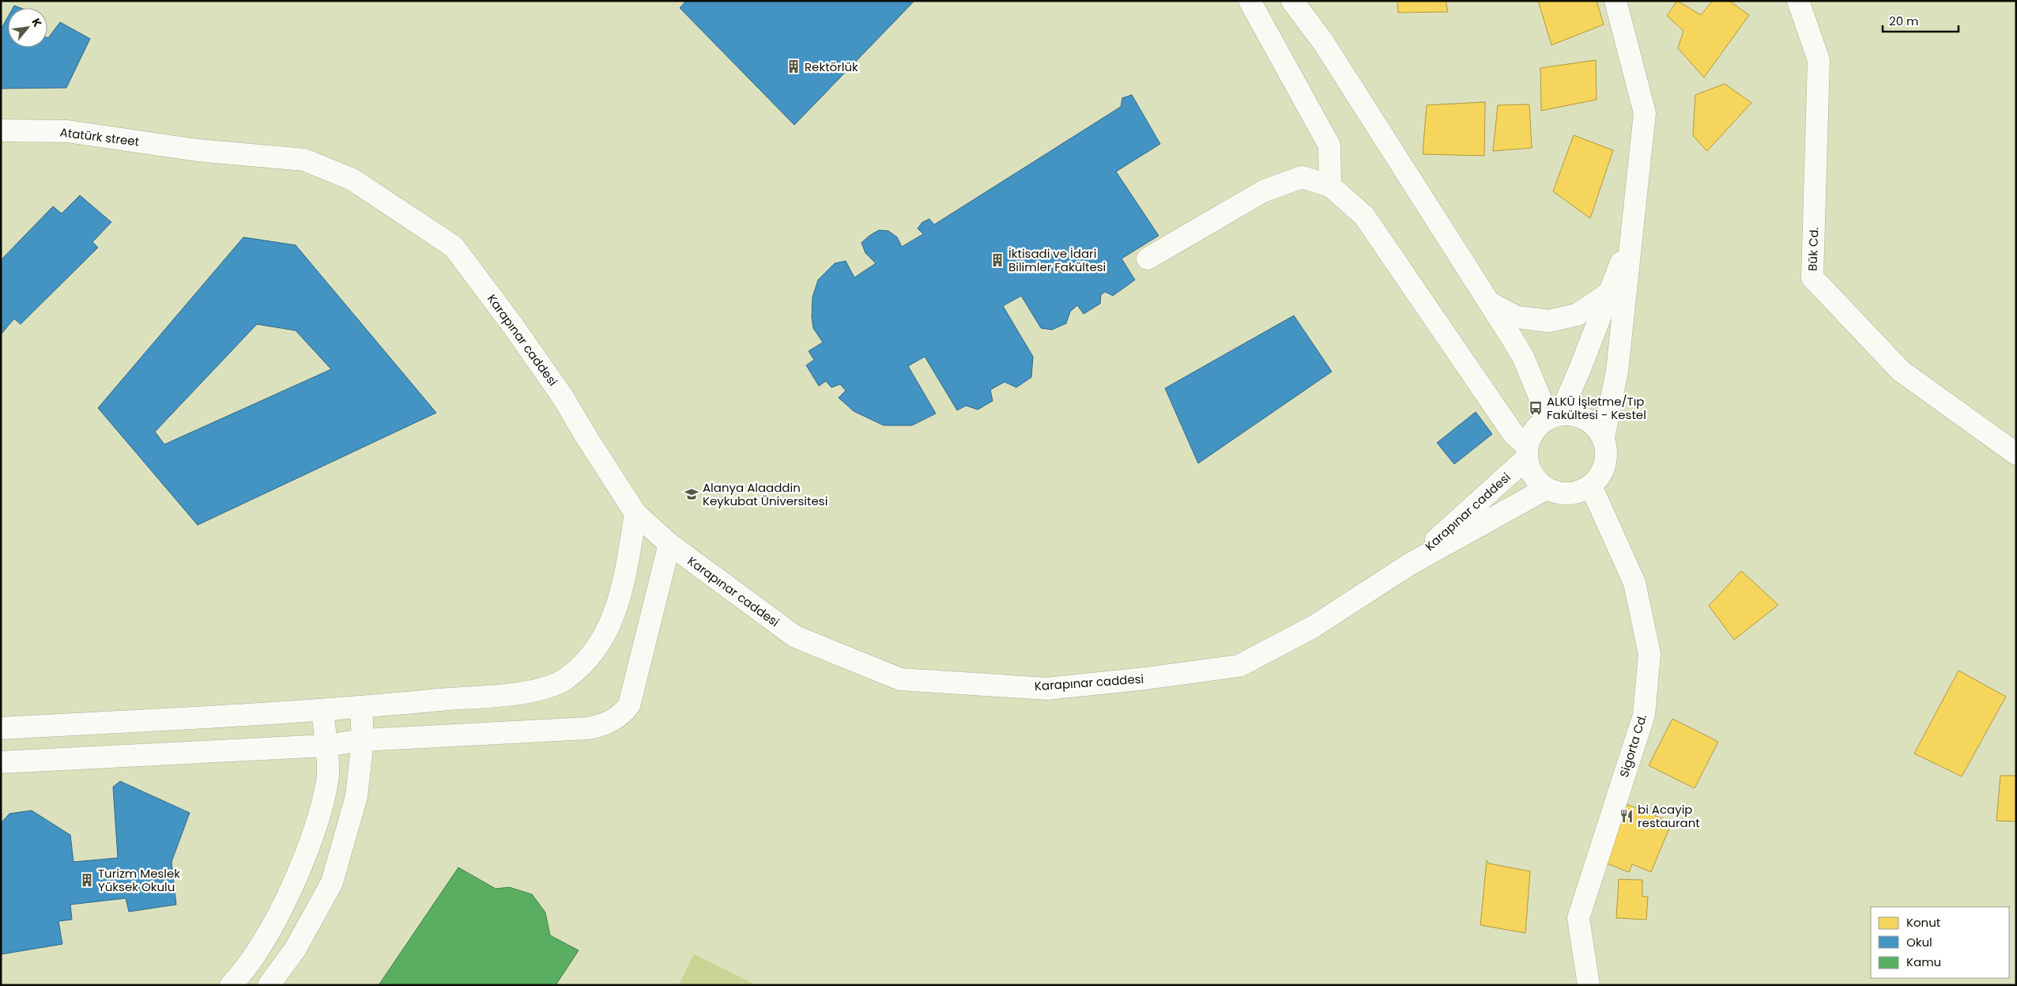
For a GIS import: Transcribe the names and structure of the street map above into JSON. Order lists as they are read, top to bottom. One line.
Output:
{"streets":{"street":["Atatürk street","Bük Cd.","Karapınar caddesi","Sigorta Cd."]},"crossings":[["Atatürk street","Karapınar caddesi"],["Karapınar caddesi","Sigorta Cd."]],"places":{"building":["Rektörlük","İktisadi ve İdari Bilimler Fakültesi","Turizm Meslek Yüksek Okulu"],"bus stop":["ALKÜ İşletme/Tıp Fakültesi - Kestel"],"school or university":["Alanya Alaaddin Keykubat Üniversitesi"],"restaurant":["bi Acayip restaurant"]},"legend":["Konut","Okul","Kamu"],"scale_bar":"20 m","north":"top right"}
